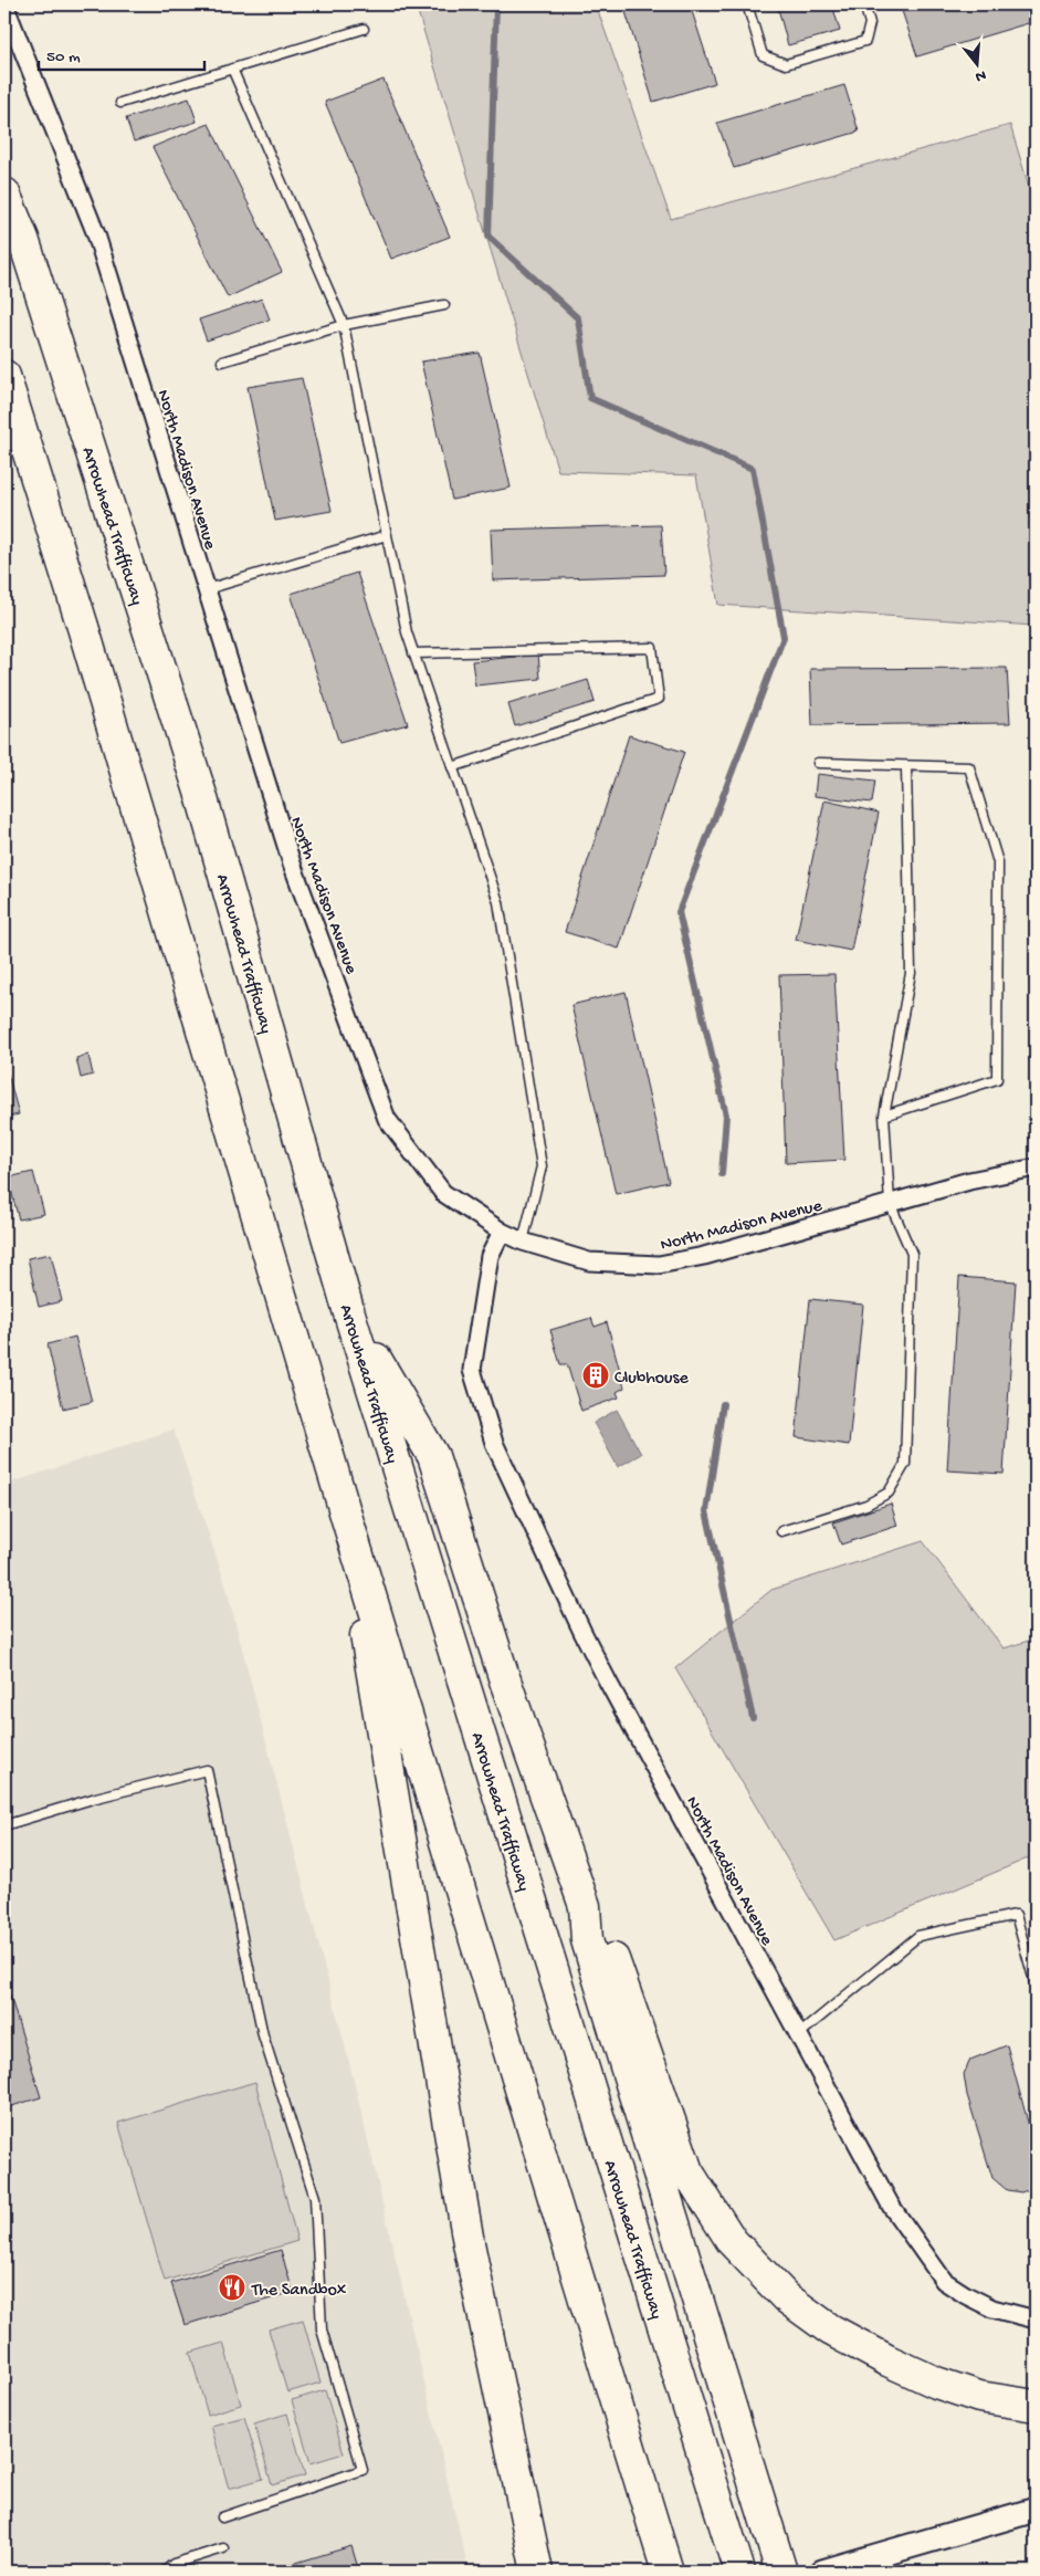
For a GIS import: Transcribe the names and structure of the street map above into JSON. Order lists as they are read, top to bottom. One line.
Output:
{"streets":{"highway":["Arrowhead Trafficway"],"street":["North Madison Avenue"]},"places":{"building":["Clubhouse"],"restaurant":["The Sandbox"]},"scale_bar":"50 m","north":"bottom"}
